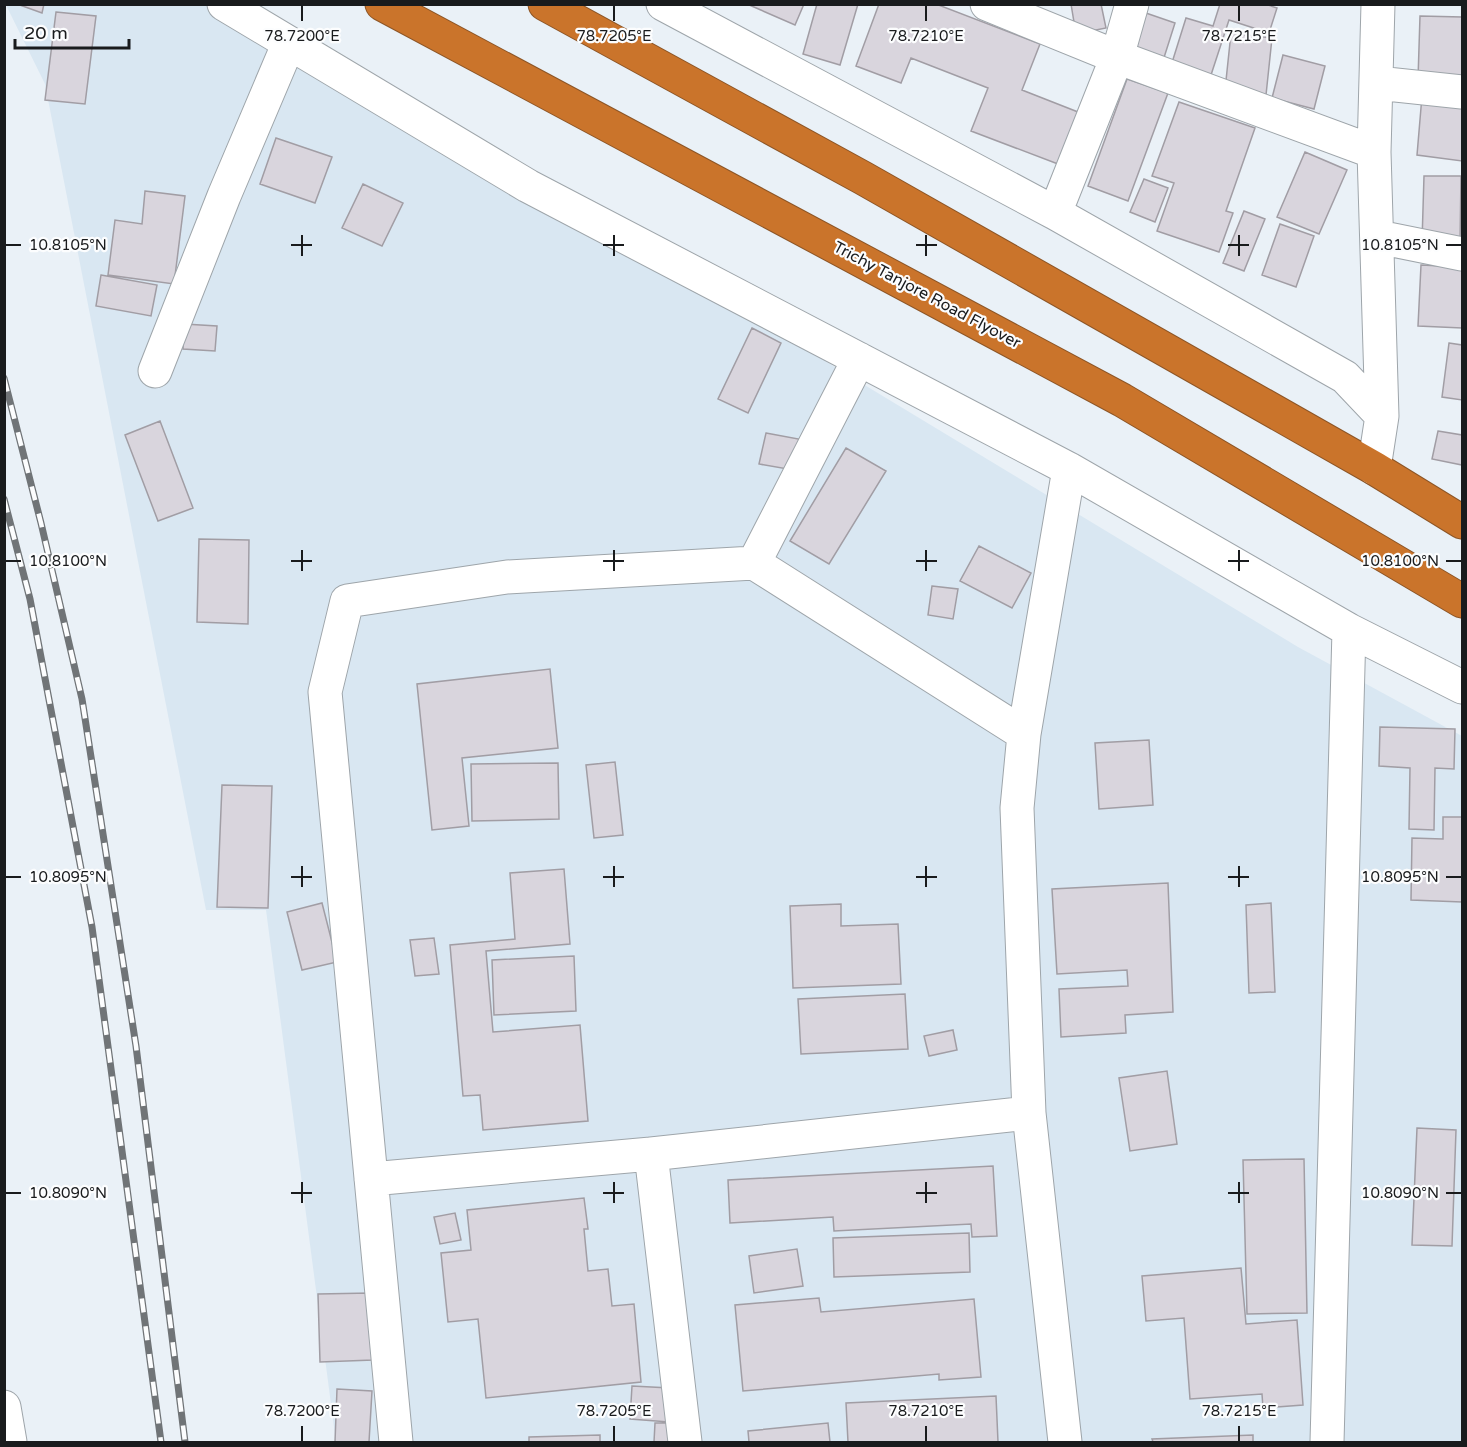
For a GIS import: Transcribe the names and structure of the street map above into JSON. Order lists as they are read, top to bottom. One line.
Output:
{"streets":{"highway":["Trichy Tanjore Road Flyover"]},"scale_bar":"20 m","coordinates":["78.7200°E","78.7205°E","78.7210°E","78.7215°E","10.8105°N","10.8100°N","10.8095°N","10.8090°N"]}
